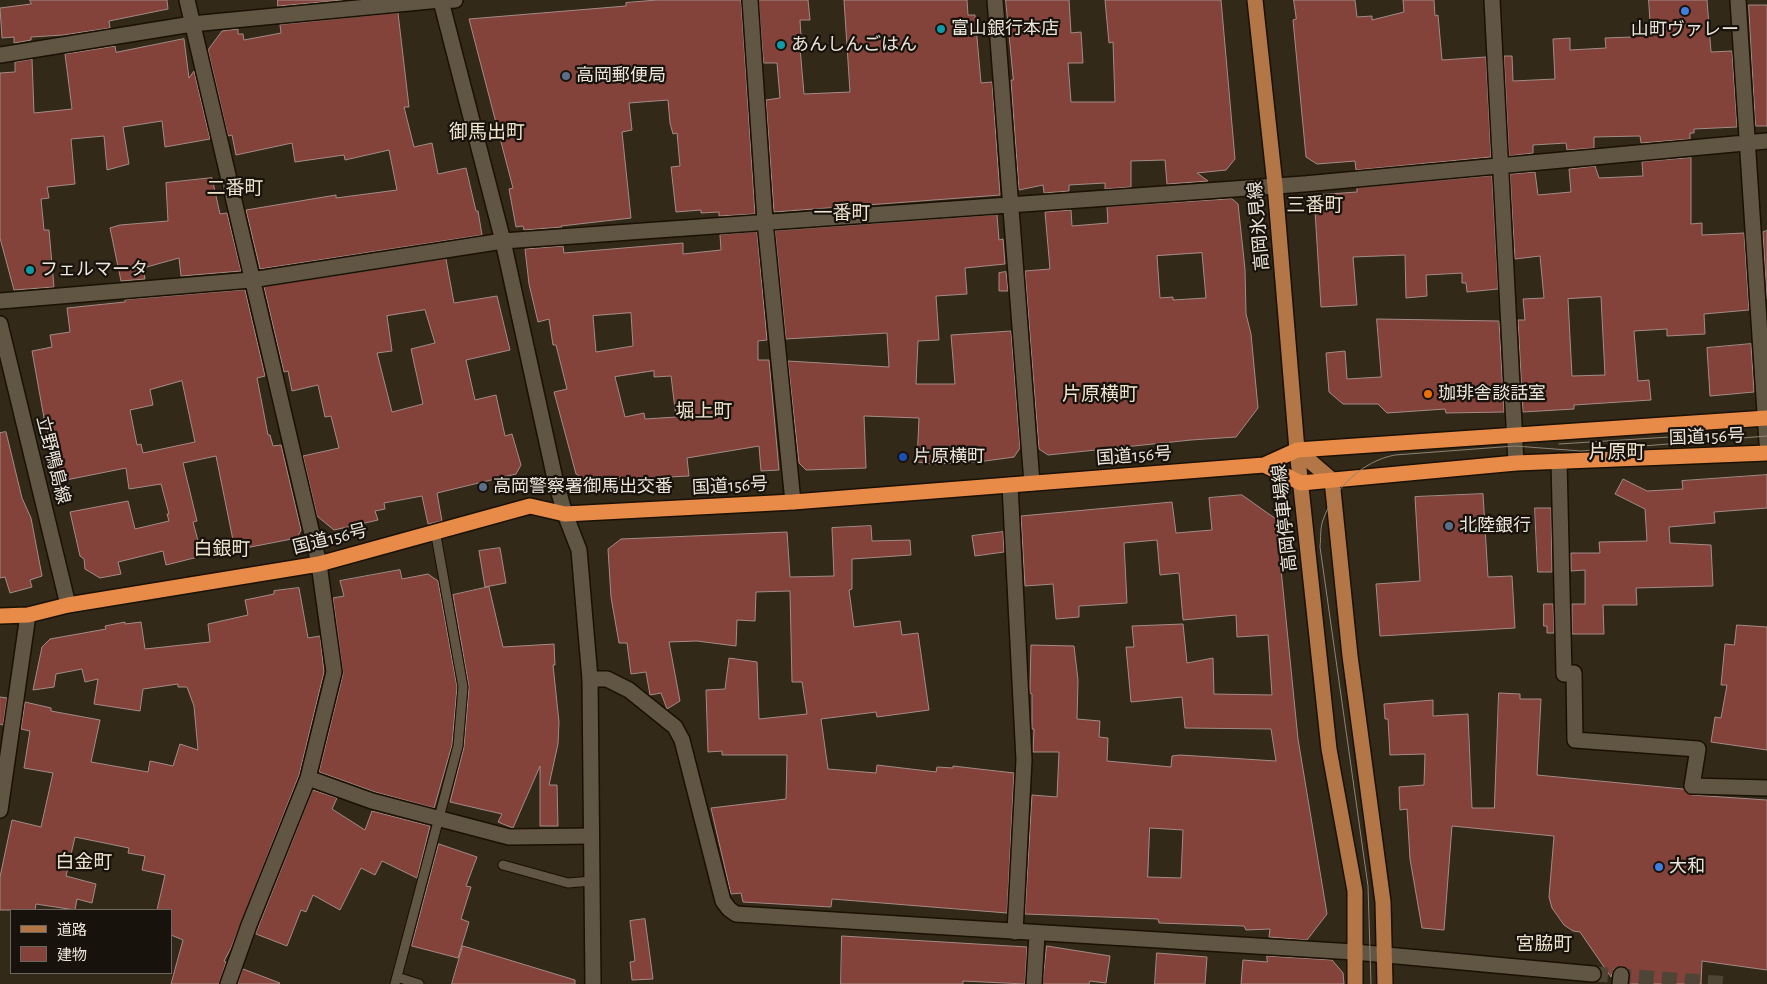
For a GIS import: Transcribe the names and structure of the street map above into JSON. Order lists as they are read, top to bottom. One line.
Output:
{"streets":{"highway":["国道156号"],"main road":["高岡氷見線","高岡停車場線"],"street":["立野鴨島線"]},"crossings":[["高岡氷見線","国道156号"],["高岡氷見線","高岡停車場線"],["国道156号","立野鴨島線"],["国道156号","高岡停車場線"]],"districts":["御馬出町","二番町","三番町","一番町","片原横町","堀上町","片原町","白銀町","白金町","宮脇町"],"places":["山町ヴァレー","富山銀行本店","あんしんごはん","高岡郵便局","フェルマータ","珈琲舎談話室","片原横町","高岡警察署御馬出交番","北陸銀行","大和"],"legend":["道路","建物"]}
